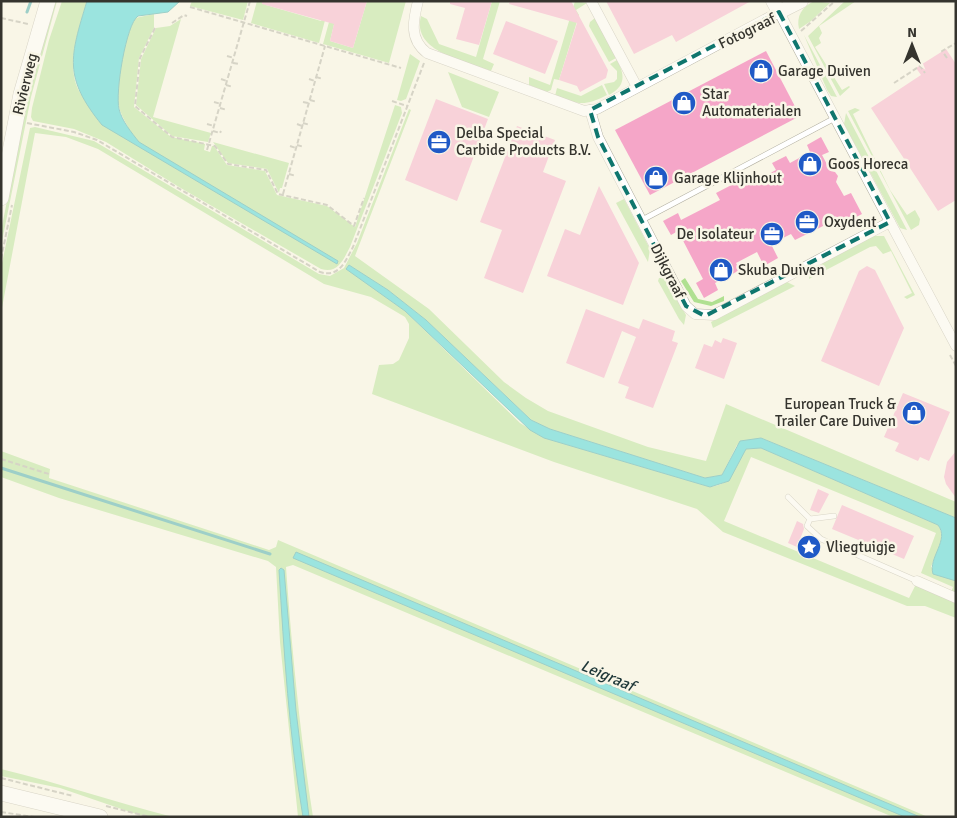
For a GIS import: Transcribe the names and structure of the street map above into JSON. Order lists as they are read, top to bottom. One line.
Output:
{"streets":{"main road":["Rivierweg"],"street":["Fotograaf","Dijkgraaf"]},"crossings":[["Fotograaf","Dijkgraaf"]],"water":["Leigraaf"],"places":{"shop":["Garage Duiven","Star Automaterialen","Goos Horeca","Garage Klijnhout","Skuba Duiven","European Truck & Trailer Care Duiven"],"office":["Delba Special Carbide Products B.V.","Oxydent","De Isolateur"],"place":["Vliegtuigje"]},"north":"top"}
